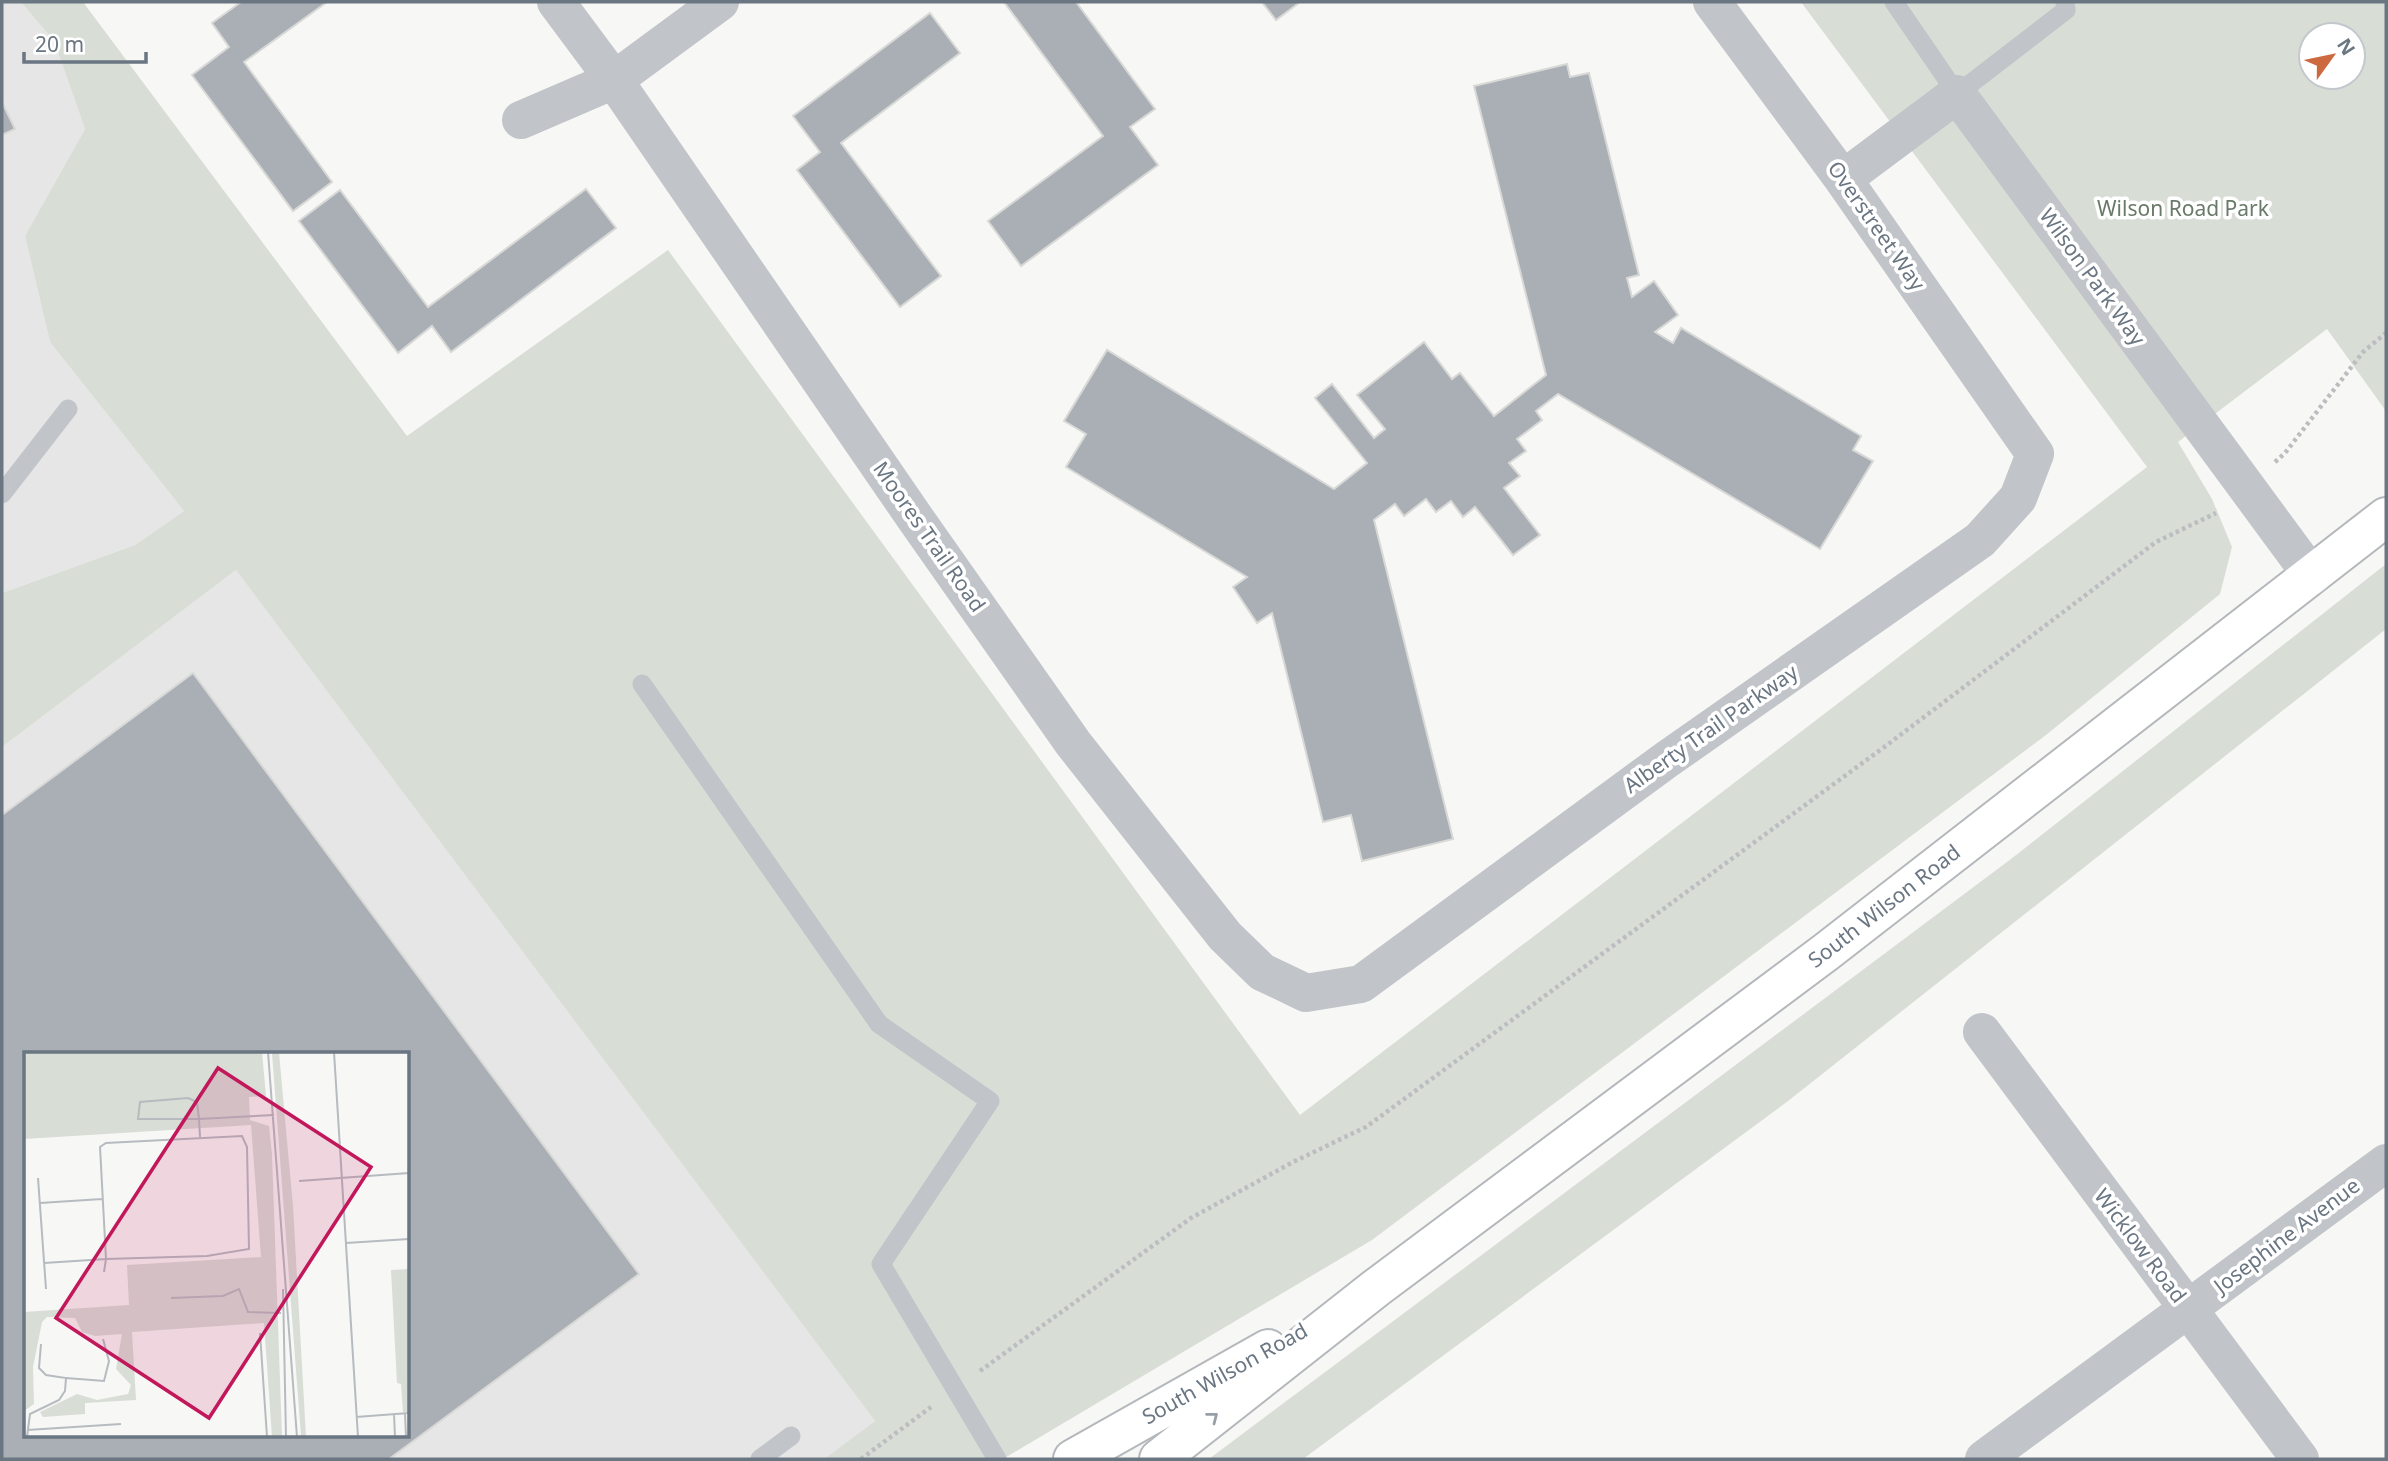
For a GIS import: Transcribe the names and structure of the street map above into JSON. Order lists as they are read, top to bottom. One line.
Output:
{"streets":{"main road":["South Wilson Road"],"street":["Overstreet Way","Wilson Park Way","Moores Trail Road","Alberty Trail Parkway","Josephine Avenue","Wicklow Road"]},"crossings":[["Overstreet Way","Alberty Trail Parkway"],["Wilson Park Way","South Wilson Road"],["Moores Trail Road","Alberty Trail Parkway"],["Josephine Avenue","Wicklow Road"]],"parks":["Wilson Road Park"],"scale_bar":"20 m","north":"top right"}
